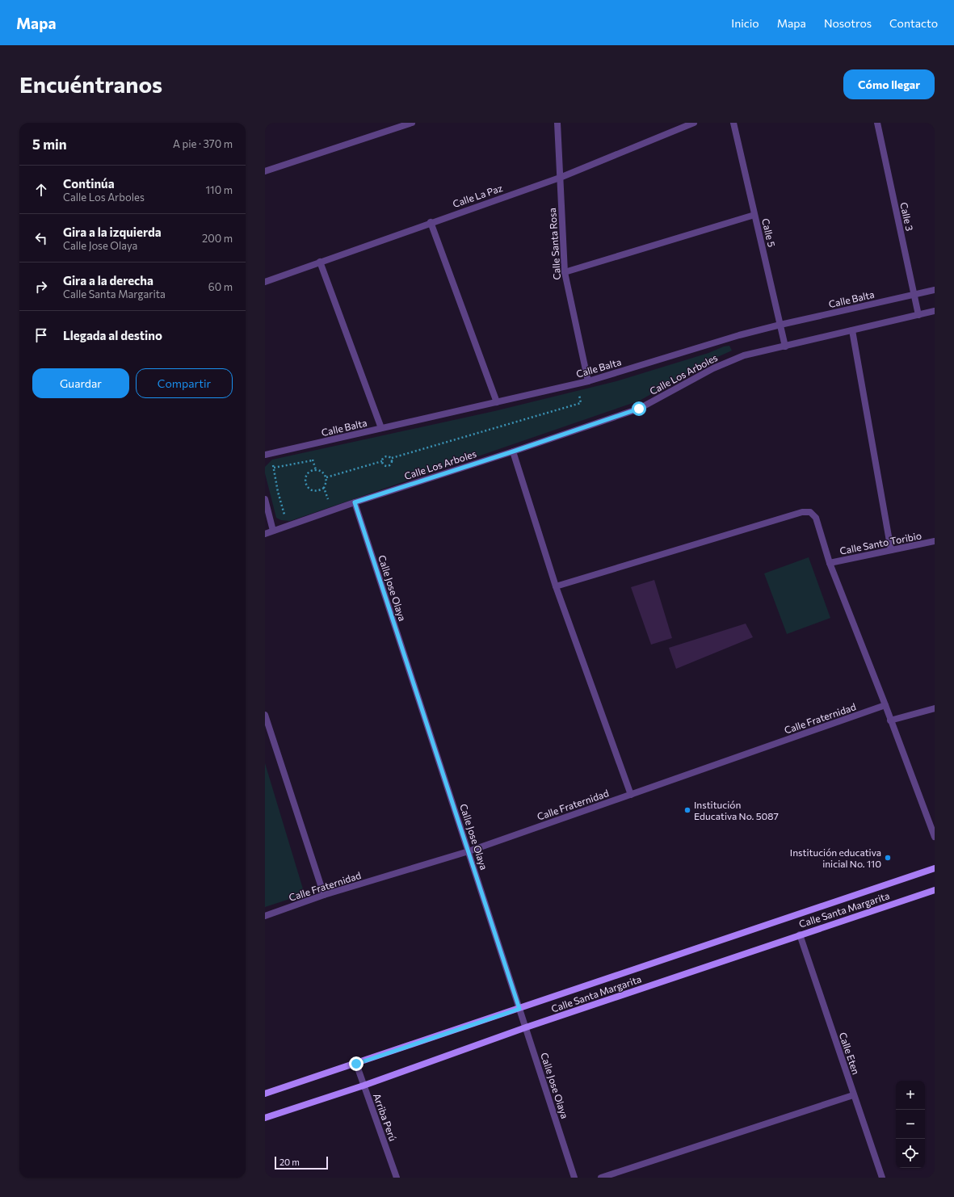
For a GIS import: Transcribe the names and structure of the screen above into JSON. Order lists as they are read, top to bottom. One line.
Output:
{"streets":{"main road":["Calle Santa Margarita"],"street":["Calle La Paz","Calle 3","Calle 5","Calle Santa Rosa","Calle Balta","Calle Los Arboles","Calle Santo Toribio","Calle Jose Olaya","Calle Fraternidad","Calle Eten","Arriba Perú"]},"crossings":[["Calle La Paz","Calle Santa Rosa"],["Calle 3","Calle Balta"],["Calle 3","Calle Los Arboles"],["Calle 5","Calle Balta"],["Calle 5","Calle Los Arboles"],["Calle Santa Rosa","Calle Balta"],["Calle Los Arboles","Calle Jose Olaya"],["Calle Jose Olaya","Calle Fraternidad"],["Calle Jose Olaya","Calle Santa Margarita"],["Calle Santa Margarita","Calle Eten"],["Calle Santa Margarita","Arriba Perú"]],"places":["Institución Educativa No. 5087","Institución educativa inicial No. 110"],"scale_bar":"20 m","page":{"header":"Mapa","nav":["Inicio","Mapa","Nosotros","Contacto"],"buttons":["Cómo llegar",["Guardar","Compartir"]],"title":"Encuéntranos","heading":["5 min","A pie · 370 m"],"list":[["Continúa","Calle Los Arboles","110 m"],["Gira a la izquierda","Calle Jose Olaya","200 m"],["Gira a la derecha","Calle Santa Margarita","60 m"],"Llegada al destino"],"map_buttons":["+","−"],"scale":"20 m"}}
